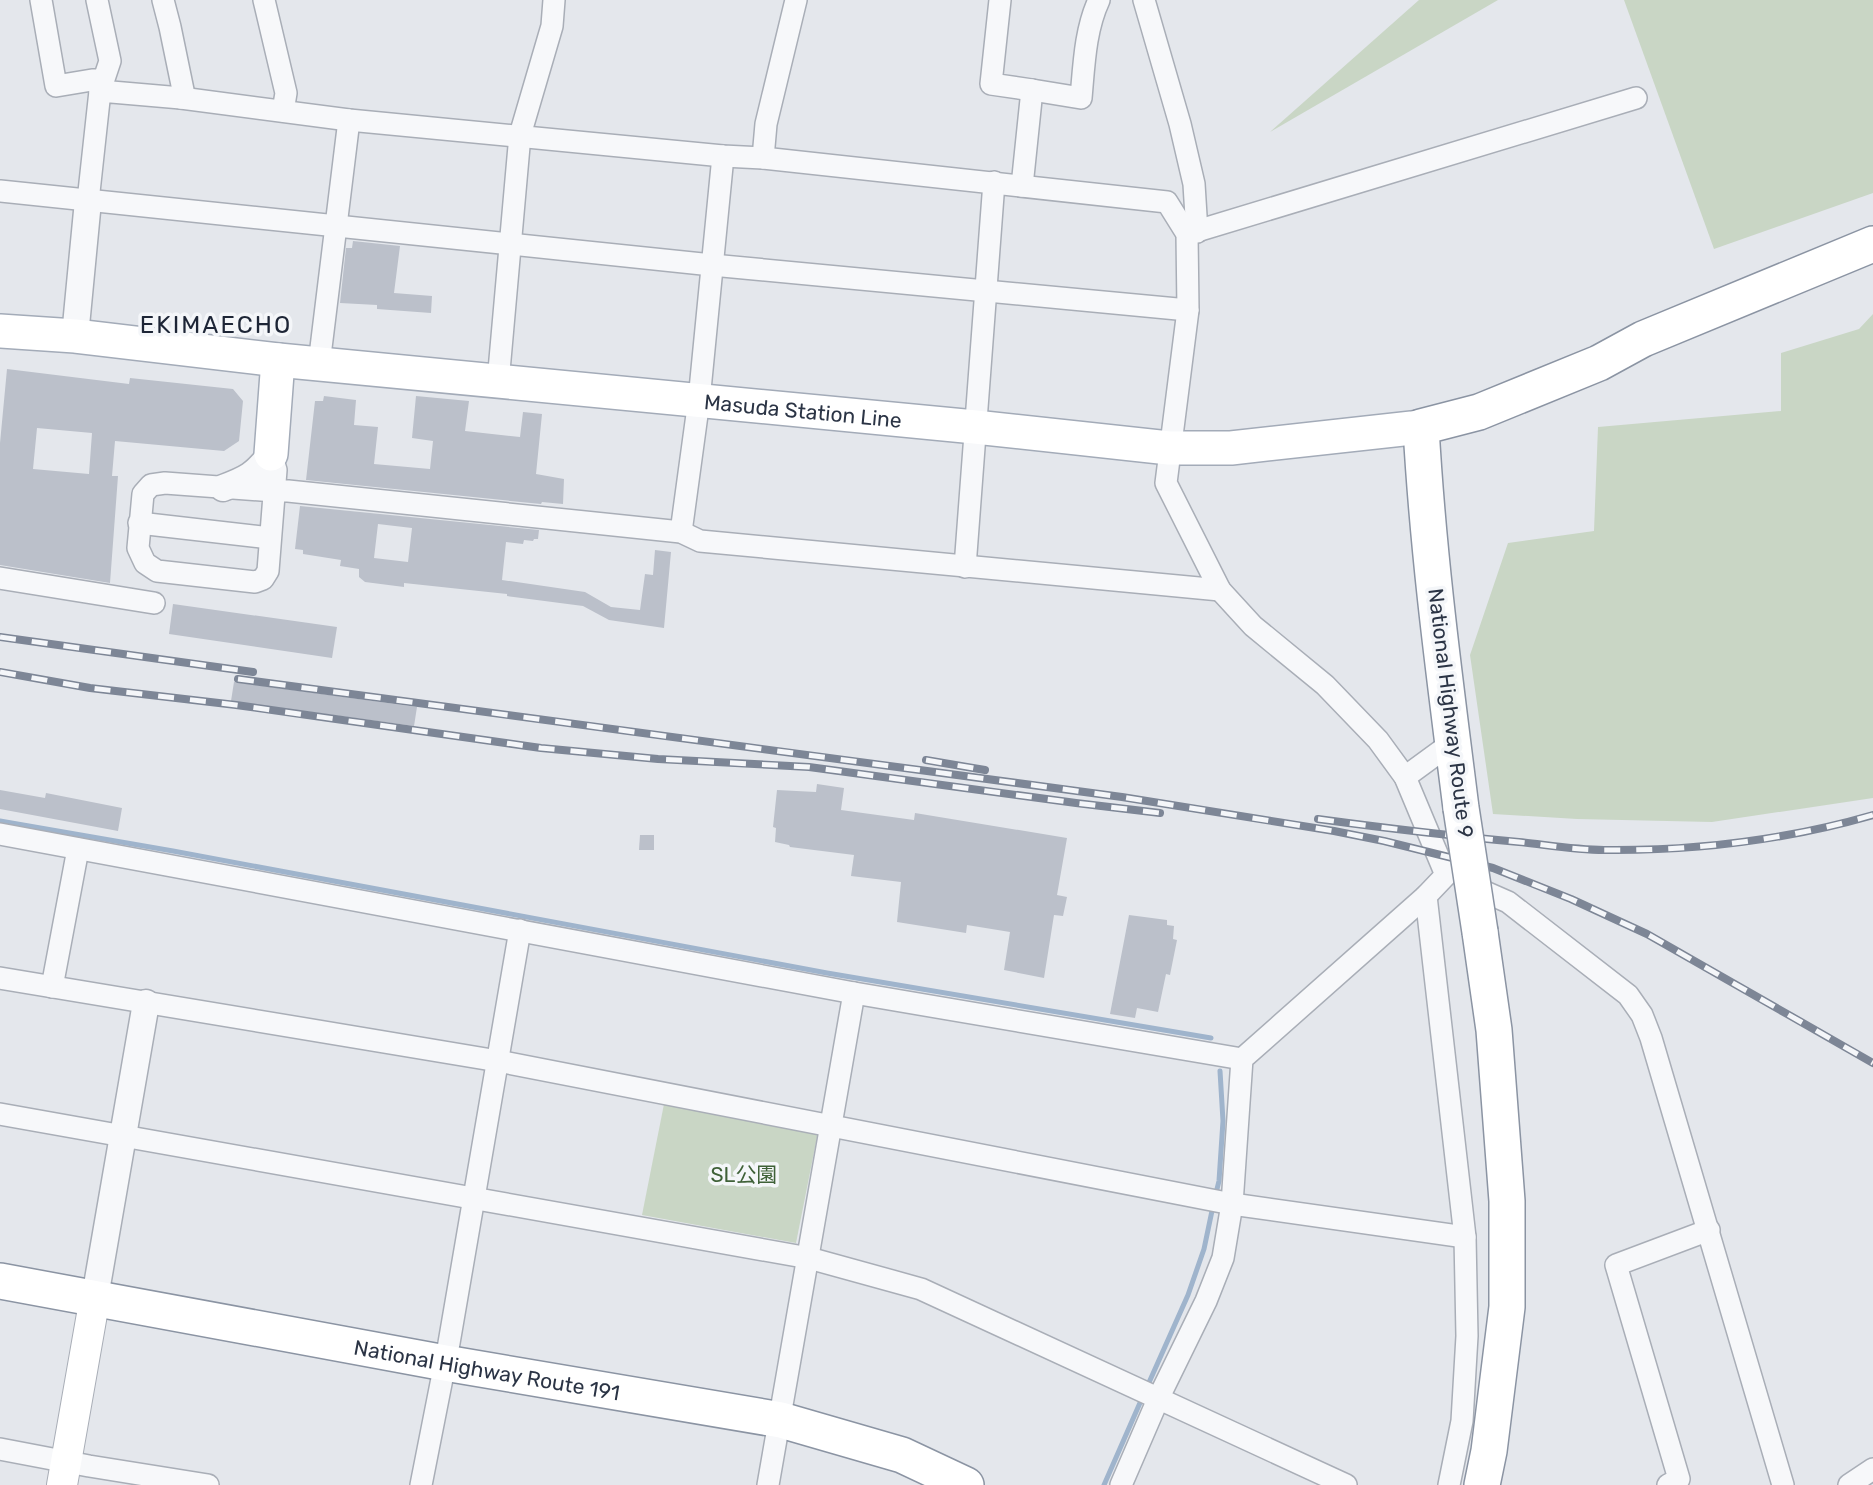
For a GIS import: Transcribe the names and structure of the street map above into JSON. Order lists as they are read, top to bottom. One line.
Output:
{"streets":{"highway":["National Highway Route 9","National Highway Route 191"],"main road":["Masuda Station Line"]},"crossings":[["Masuda Station Line","National Highway Route 9"]],"districts":["EKIMAECHO"],"parks":["SL公園"]}
